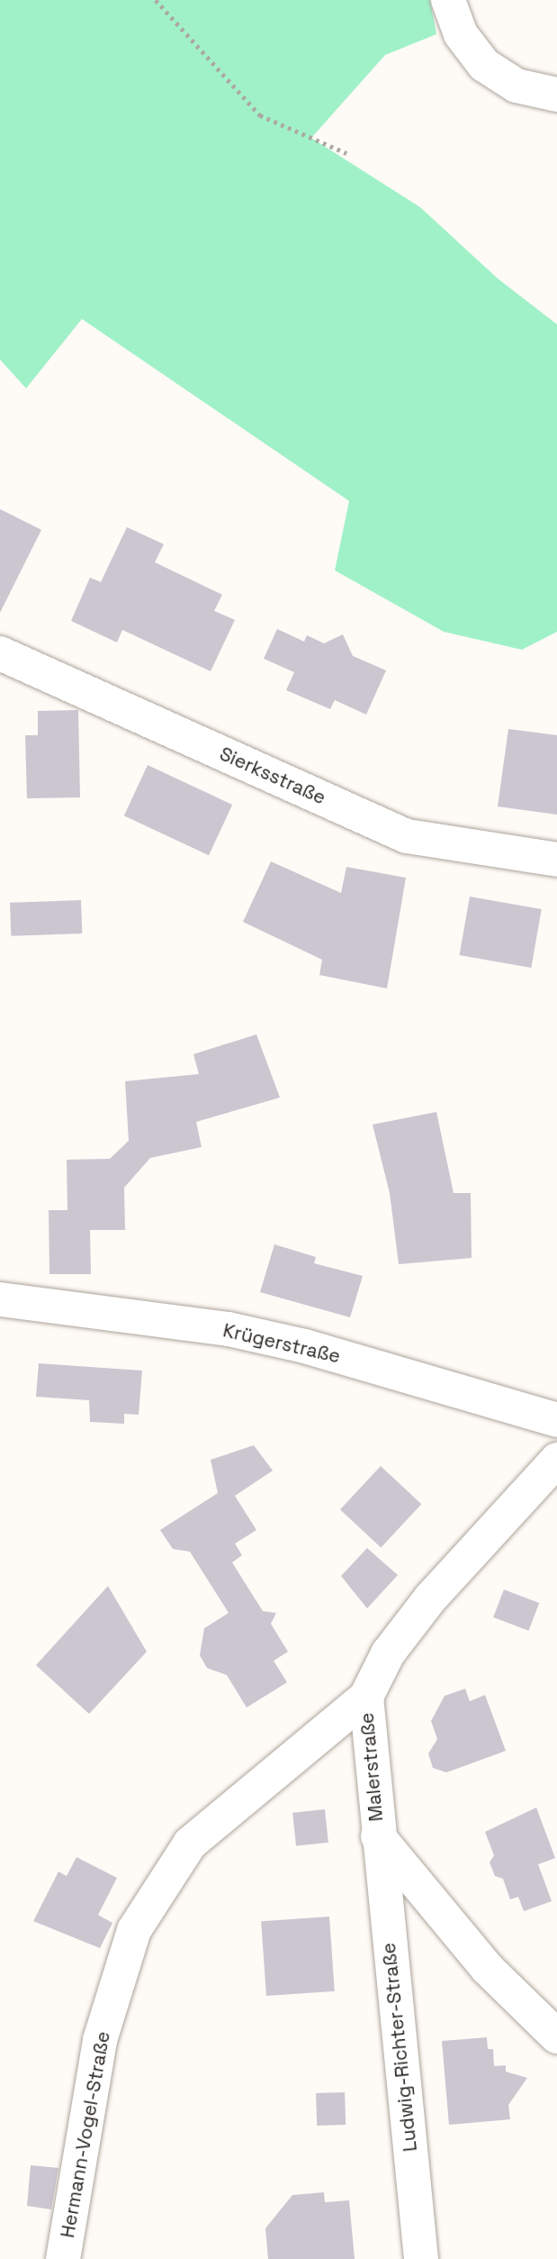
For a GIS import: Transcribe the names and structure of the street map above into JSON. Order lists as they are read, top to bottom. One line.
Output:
{"streets":{"street":["Sierksstraße","Krügerstraße","Malerstraße","Ludwig-Richter-Straße","Hermann-Vogel-Straße"]},"crossings":[["Malerstraße","Ludwig-Richter-Straße"],["Malerstraße","Hermann-Vogel-Straße"]]}
